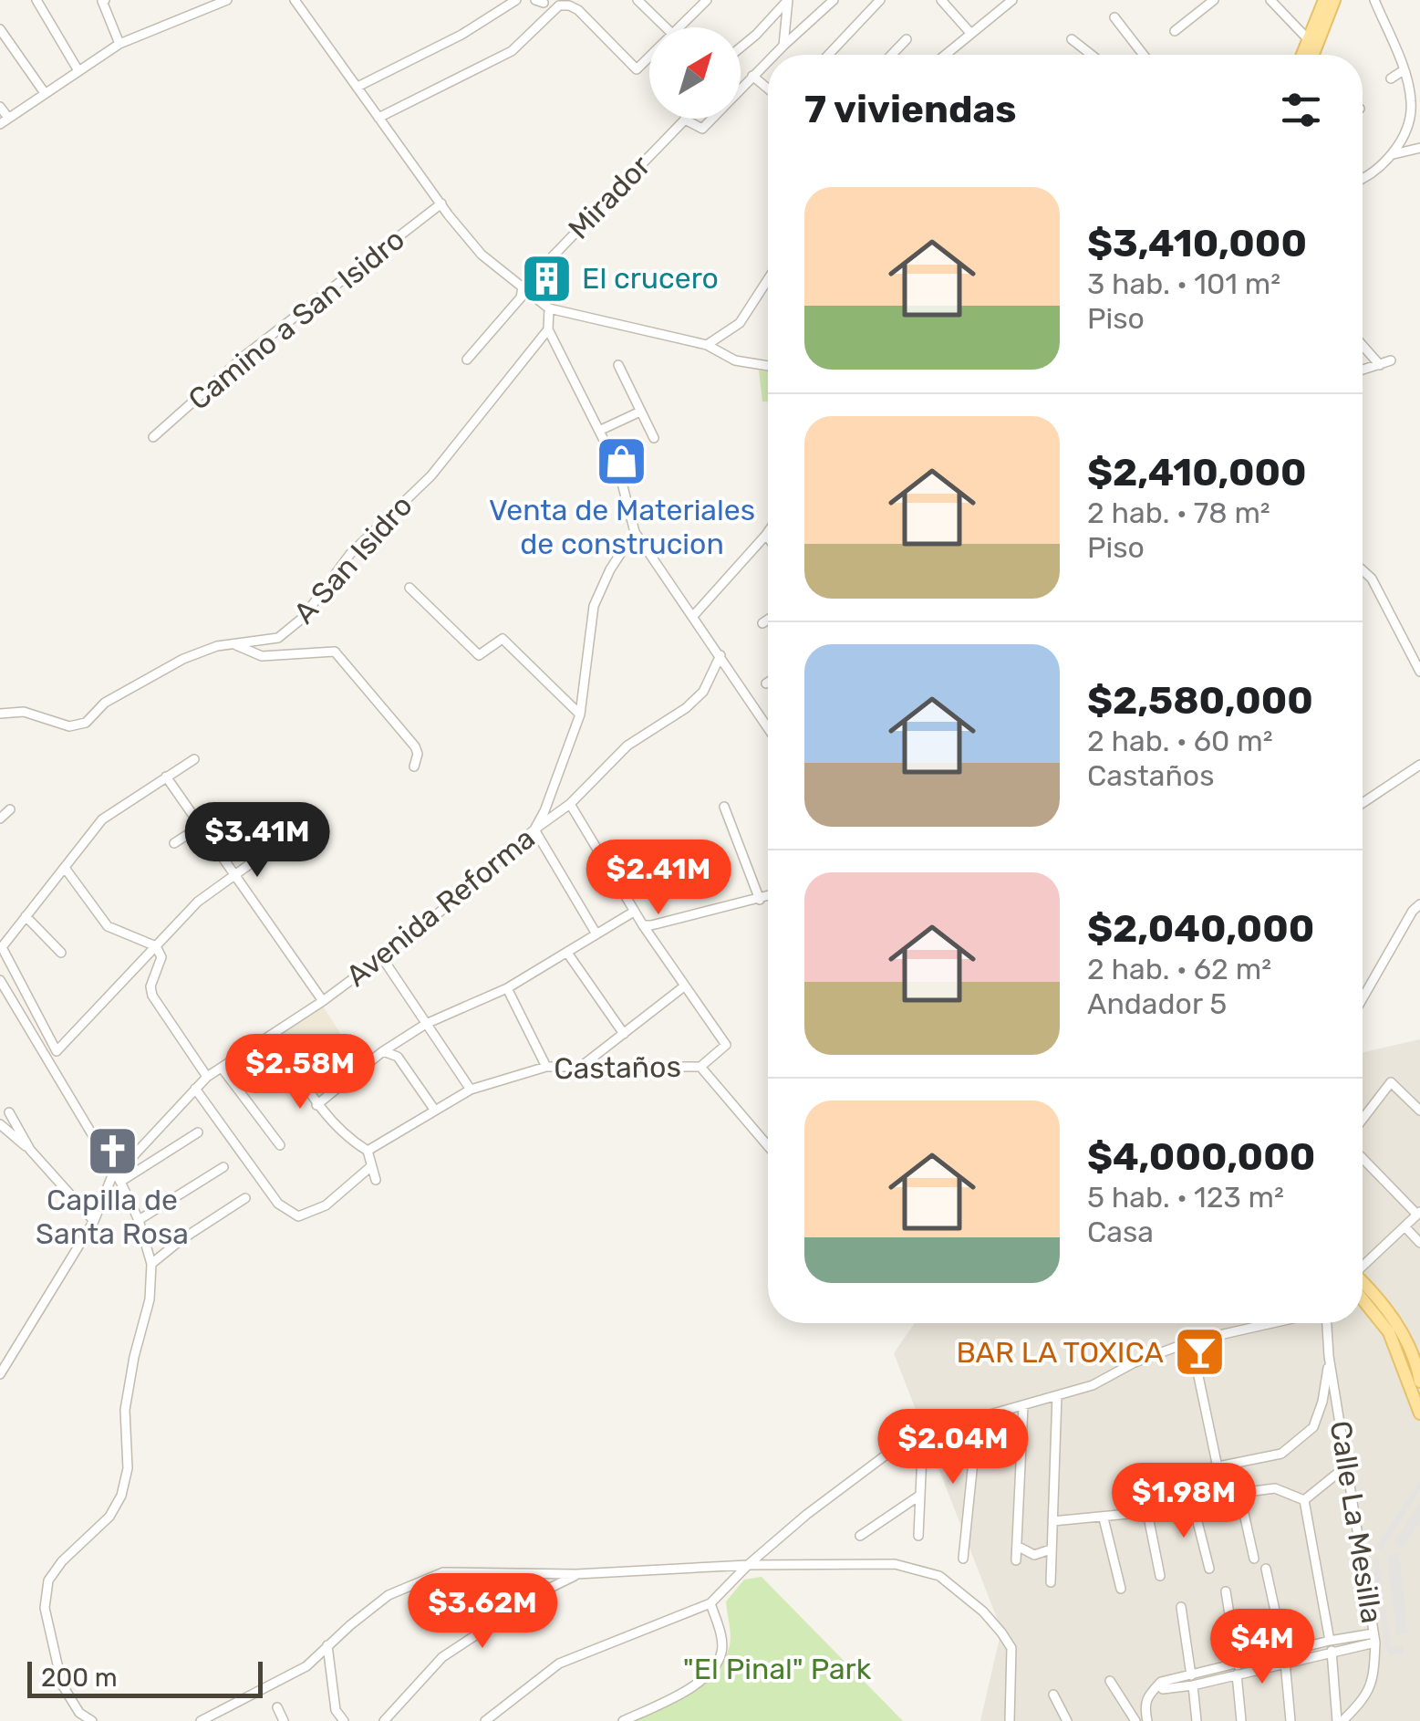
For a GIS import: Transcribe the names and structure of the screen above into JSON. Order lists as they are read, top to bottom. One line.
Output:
{"streets":{"street":["Mirador","Camino a San Isidro","A San Isidro","Avenida Reforma","Castaños","Calle La Mesilla"]},"parks":["\"El Pinal\" Park"],"places":{"building":["El crucero"],"shop":["Venta de Materiales de construcion"],"church":["Capilla de Santa Rosa"],"bar":["BAR LA TOXICA"]},"scale_bar":"200 m","north":"top right","page":{"heading":"7 viviendas","list":[{"name":"$3,410,000","note":"3 hab. · 101 m² · Piso"},{"name":"$2,410,000","note":"2 hab. · 78 m² · Piso"},{"name":"$2,580,000","note":"2 hab. · 60 m² · Castaños"},{"name":"$2,040,000","note":"2 hab. · 62 m² · Andador 5"},{"name":"$4,000,000","note":"5 hab. · 123 m² · Casa"}],"price":["$3.41M","$2.41M","$2.58M","$2.04M","$1.98M","$3.62M","$4M"],"scale":"200 m"}}
